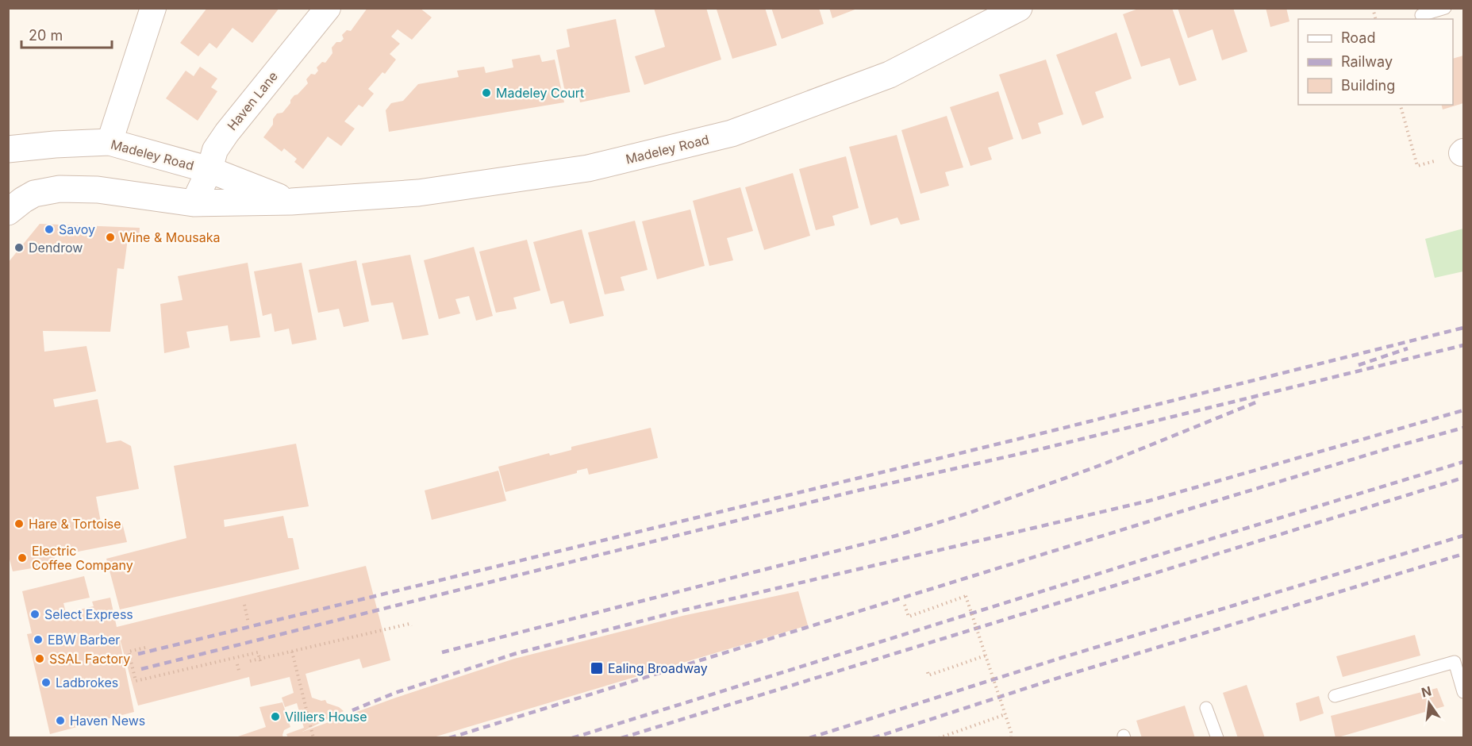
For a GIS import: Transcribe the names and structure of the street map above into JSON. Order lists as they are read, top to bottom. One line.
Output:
{"streets":{"street":["Haven Lane","Madeley Road"]},"crossings":[["Haven Lane","Madeley Road"]],"places":{"other":["Madeley Court","Savoy","Wine & Mousaka","Dendrow","Hare & Tortoise","Electric Coffee Company","Select Express","EBW Barber","SSAL Factory","Ladbrokes","Villiers House","Haven News"],"transit":["Ealing Broadway"]},"legend":["Road","Railway","Building"],"scale_bar":"20 m","north":"top"}
